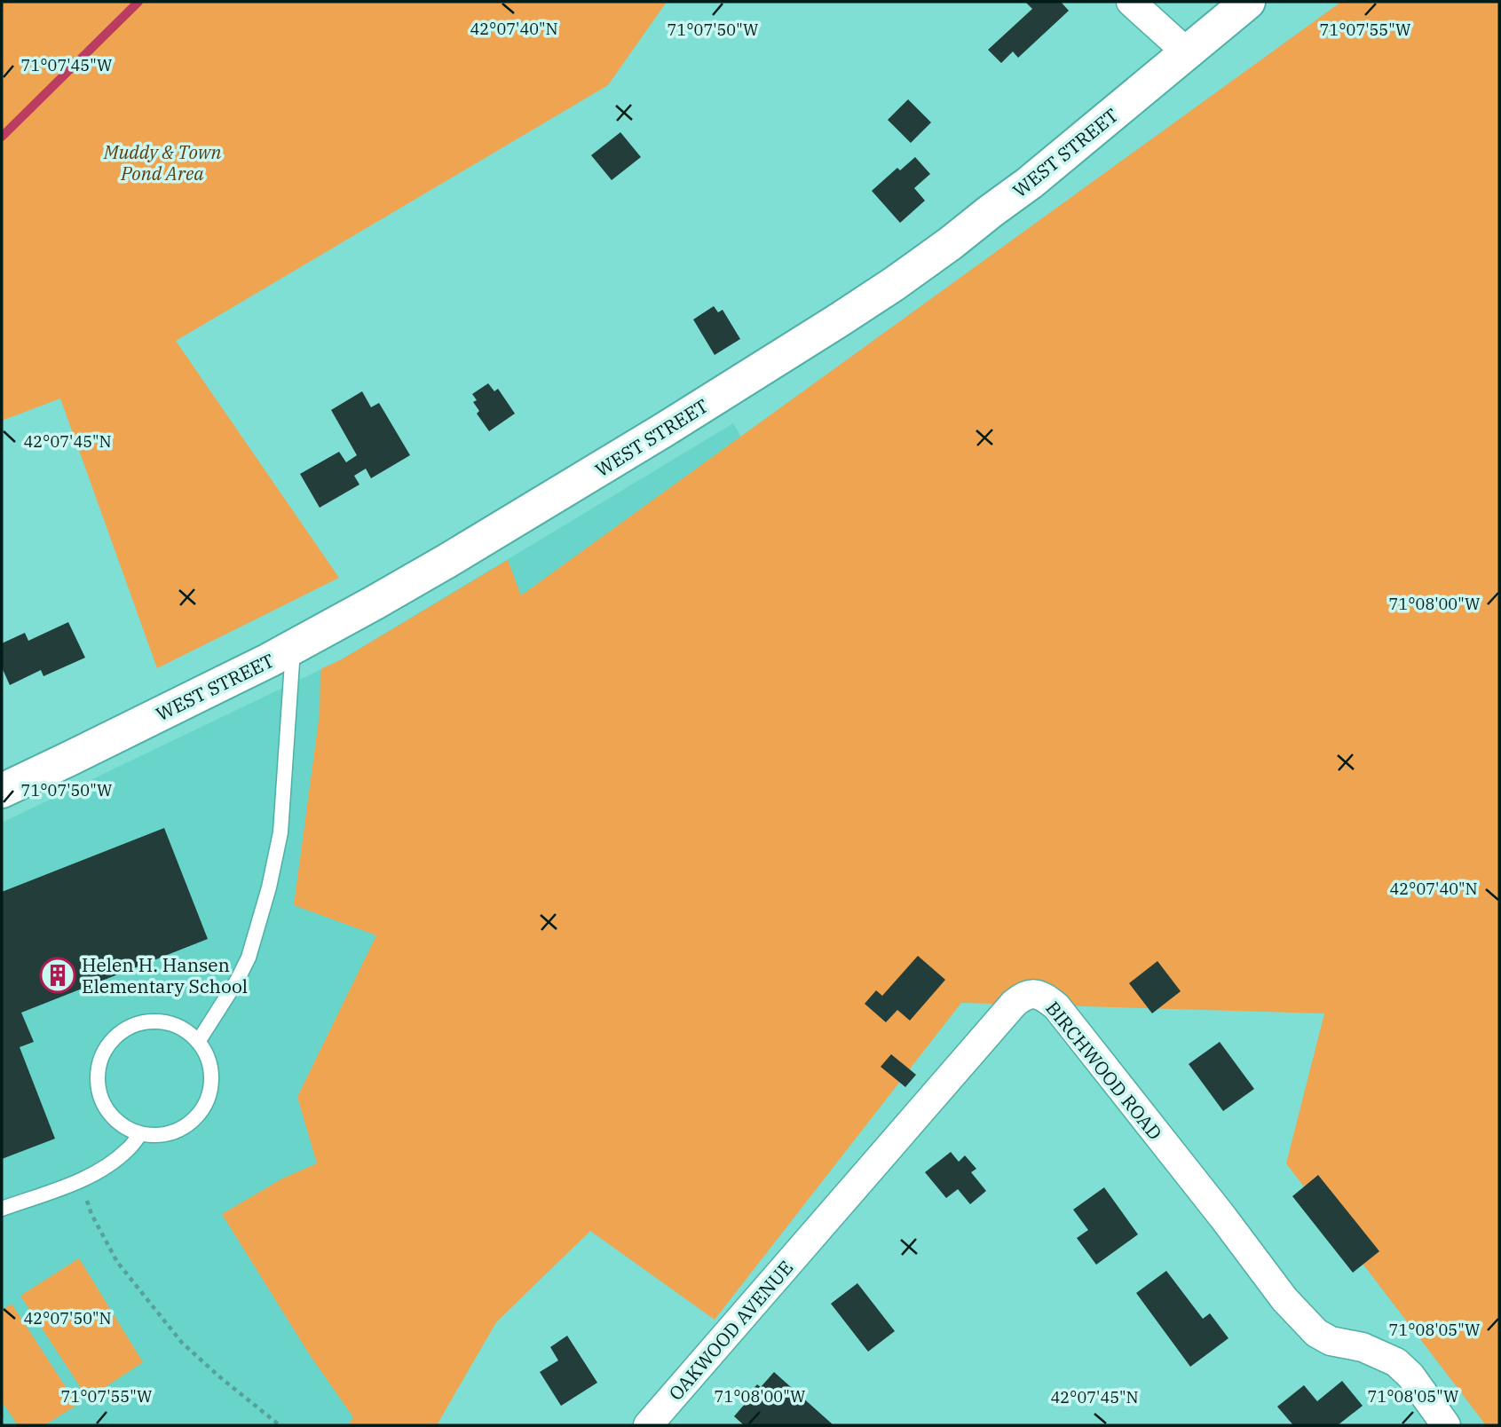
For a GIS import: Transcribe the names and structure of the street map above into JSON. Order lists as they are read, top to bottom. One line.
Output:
{"streets":{"street":["WEST STREET","BIRCHWOOD ROAD","OAKWOOD AVENUE"]},"crossings":[["BIRCHWOOD ROAD","OAKWOOD AVENUE"]],"parks":["Muddy & Town Pond Area"],"places":{"building":["Helen H. Hansen Elementary School"]},"coordinates":["42°07'40\"N","71°07'50\"W","71°07'55\"W","71°07'45\"W","42°07'45\"N","71°08'00\"W","42°07'50\"N","71°08'05\"W"]}
